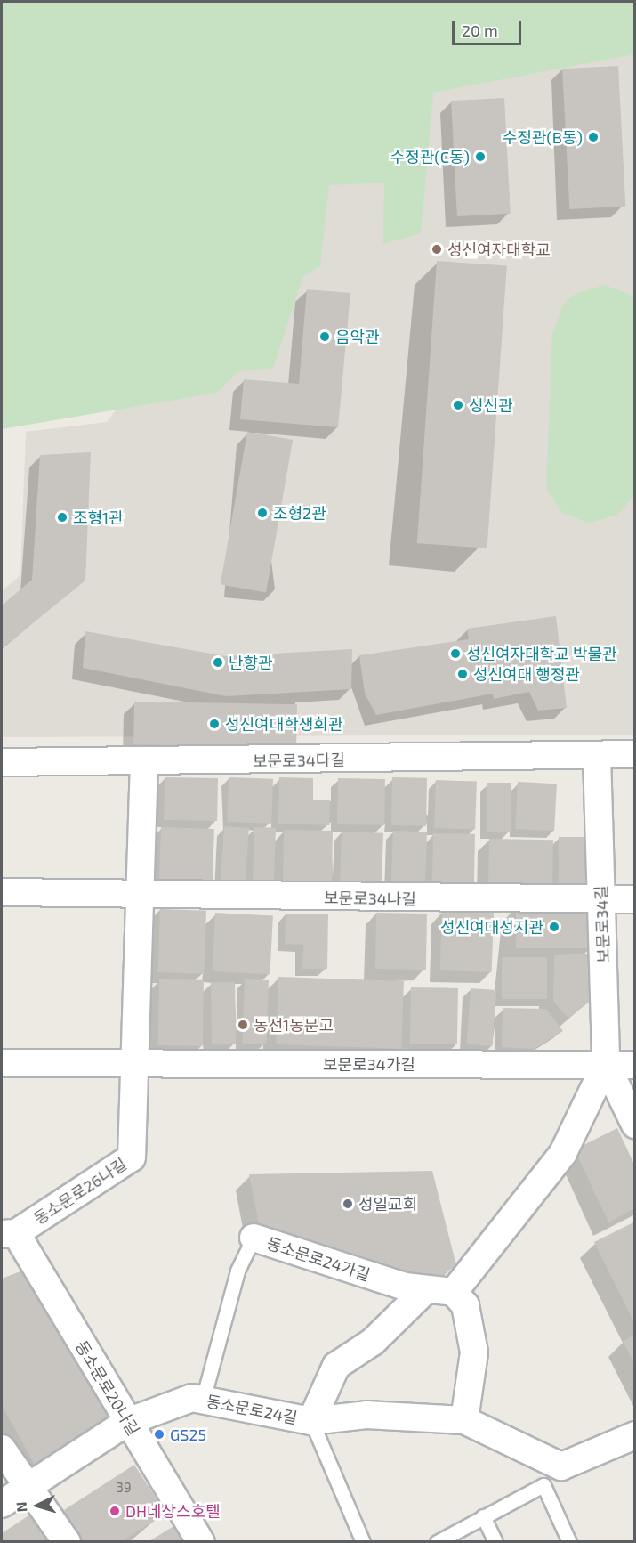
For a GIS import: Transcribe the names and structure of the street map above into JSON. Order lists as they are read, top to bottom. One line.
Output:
{"streets":{"street":["보문로34다길","보문로34나길","보문로34길","보문로34가길","동소문로26나길","동소문로24가길","동소문로20나길","동소문로24길"]},"crossings":[["보문로34다길","보문로34길"],["보문로34나길","보문로34길"],["보문로34길","보문로34가길"],["보문로34가길","동소문로26나길"],["동소문로26나길","동소문로20나길"],["동소문로24가길","동소문로24길"],["동소문로20나길","동소문로24길"]],"places":["수정관(B동)","수정관(C동)","성신여자대학교","음악관","성신관","조형2관","조형1관","성신여자대학교 박물관","난향관","성신여대 행정관","성신여대학생회관","성신여대성지관","동선1동문고","성일교회","GS25","DH네상스호텔"],"house_numbers":["39"],"scale_bar":"20 m","north":"left"}
